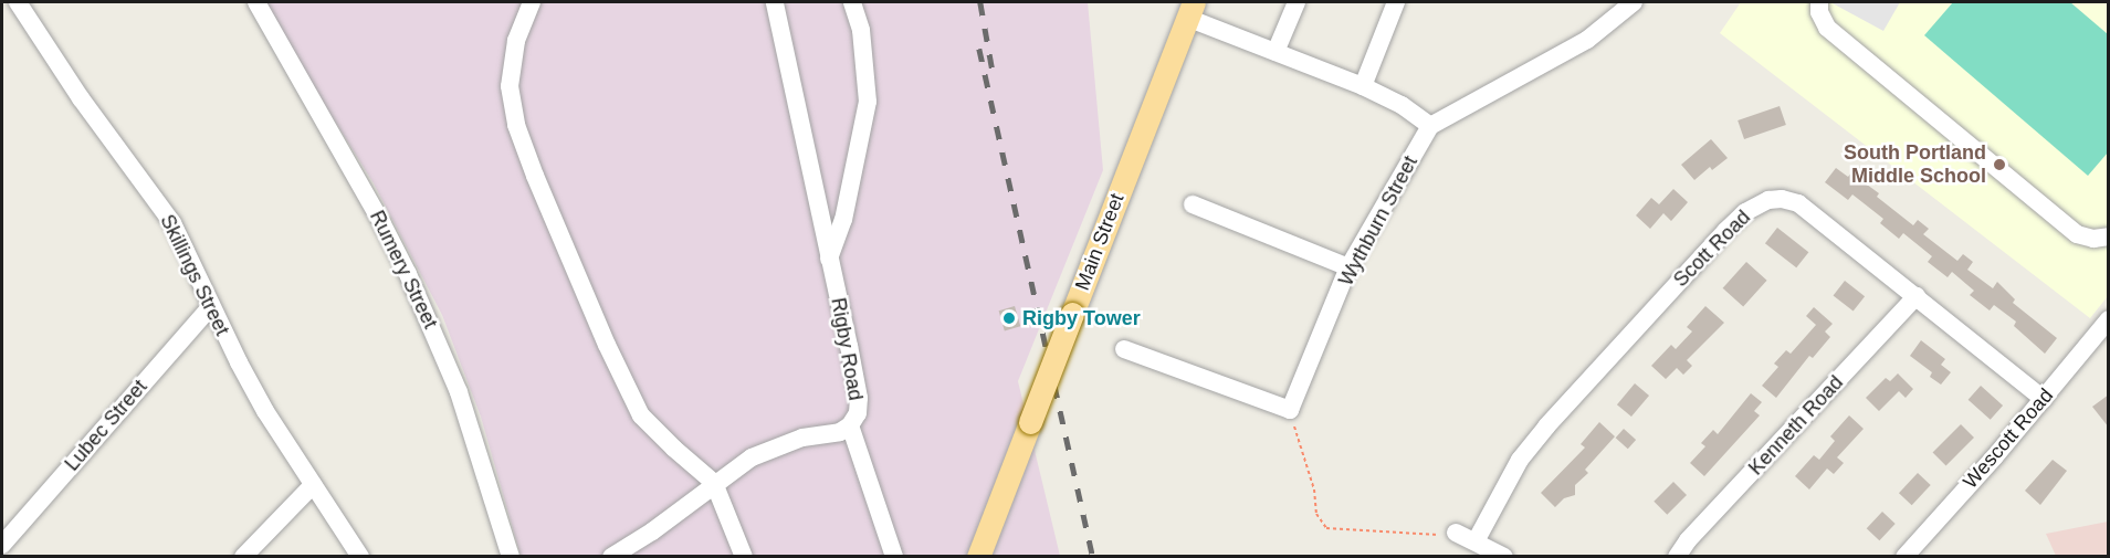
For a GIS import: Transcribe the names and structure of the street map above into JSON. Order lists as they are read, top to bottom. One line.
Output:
{"streets":{"main road":["Main Street"],"street":["Wythburn Street","Scott Road","Rumery Street","Skillings Street","Rigby Road","Lubec Street","Kenneth Road","Wescott Road"]},"crossings":[["Scott Road","Kenneth Road"],["Scott Road","Wescott Road"],["Skillings Street","Lubec Street"]],"places":["South Portland Middle School","Rigby Tower"]}
